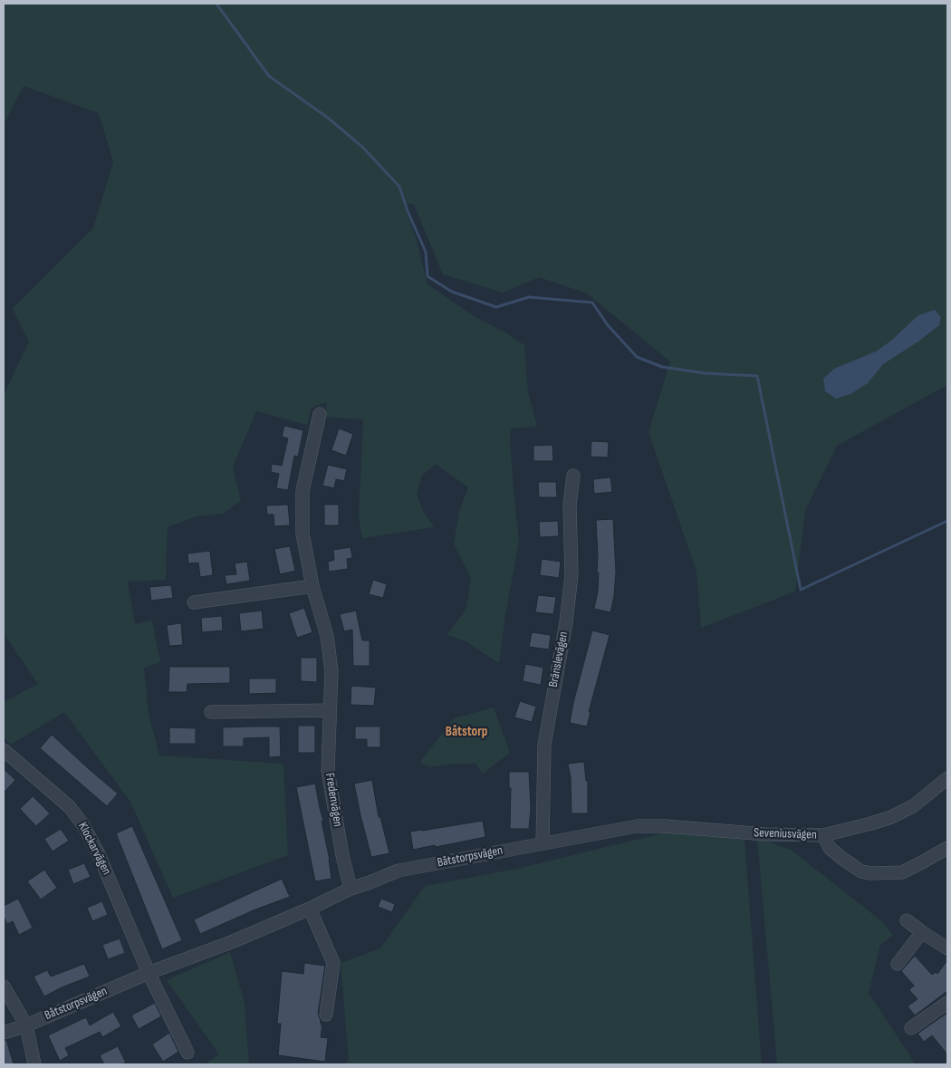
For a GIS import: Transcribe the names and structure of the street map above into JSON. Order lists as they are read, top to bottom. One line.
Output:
{"streets":{"street":["Bränslevägen","Fredenvägen","Seveniusvägen","Klockarvägen","Båtstorpsvägen"]},"crossings":[["Bränslevägen","Båtstorpsvägen"],["Fredenvägen","Båtstorpsvägen"],["Seveniusvägen","Båtstorpsvägen"],["Klockarvägen","Båtstorpsvägen"]],"districts":["Båtstorp"]}
